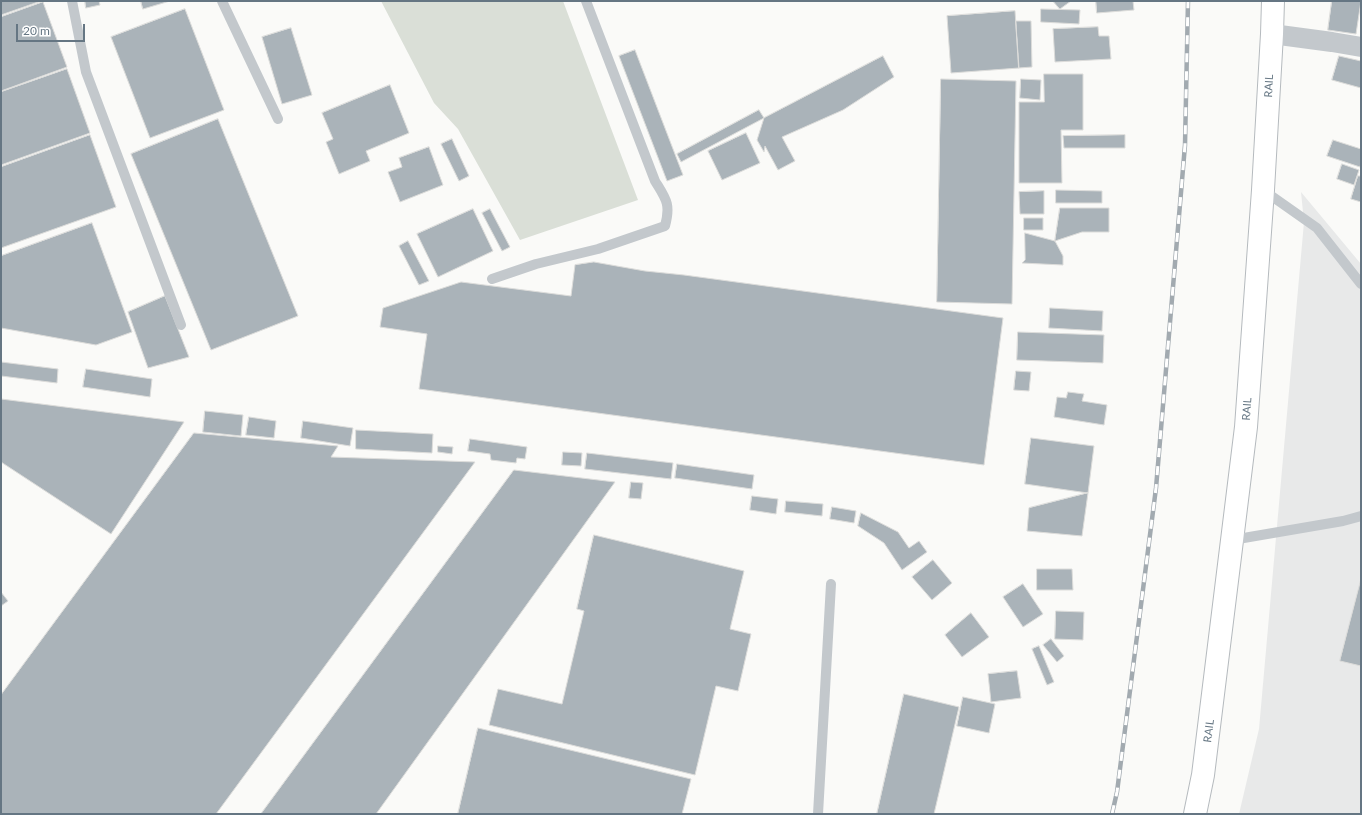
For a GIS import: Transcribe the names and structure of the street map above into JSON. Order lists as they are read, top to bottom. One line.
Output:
{"streets":{"main road":["RAIL"]},"scale_bar":"20 m"}
